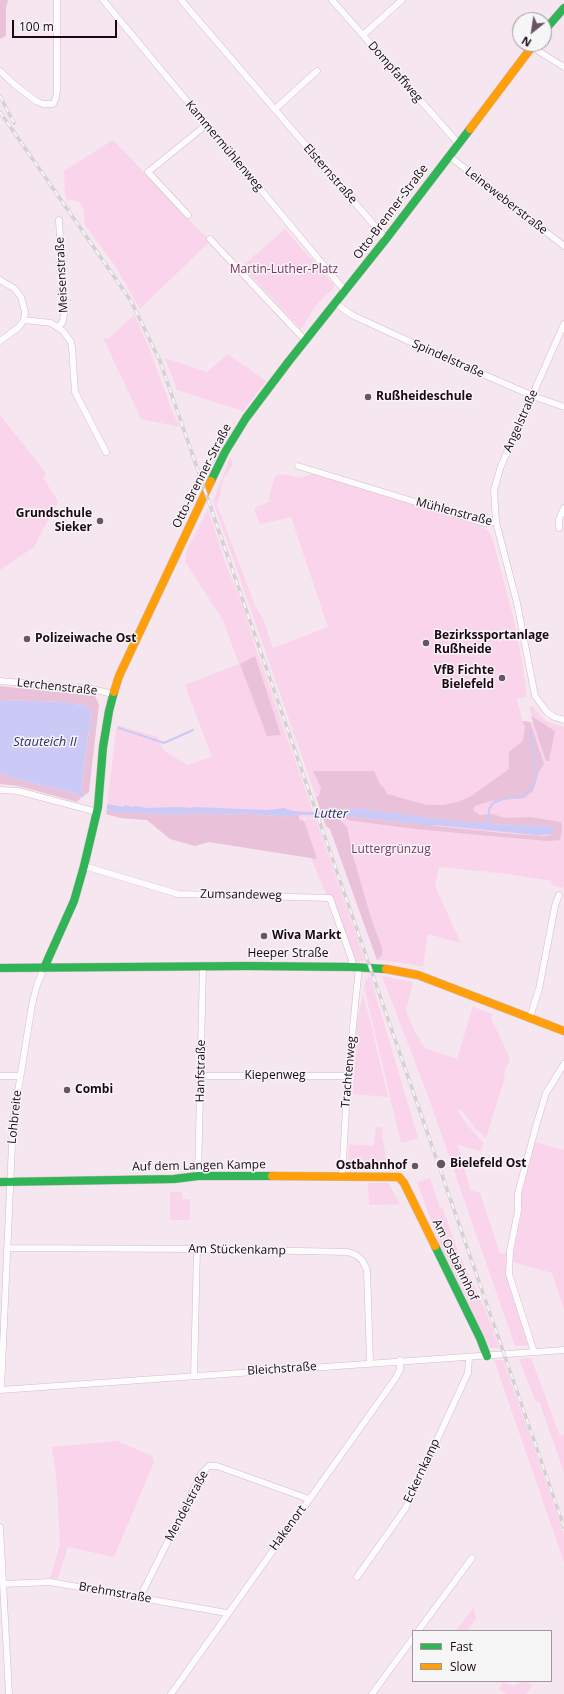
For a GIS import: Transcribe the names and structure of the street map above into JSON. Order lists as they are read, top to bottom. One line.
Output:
{"streets":{"street":["Dompfaffweg","Kammermühlenweg","Elsternstraße","Leineweberstraße","Otto-Brenner-Straße","Meisenstraße","Spindelstraße","Angelstraße","Mühlenstraße","Lerchenstraße","Zumsandeweg","Heeper Straße","Hanfstraße","Trachtenweg","Kiepenweg","Lohbreite","Auf dem Langen Kampe","Am Stückenkamp","Am Ostbahnhof","Bleichstraße","Eckernkamp","Mendelstraße","Hakenort","Brehmstraße"]},"crossings":[["Dompfaffweg","Otto-Brenner-Straße"],["Kammermühlenweg","Otto-Brenner-Straße"],["Elsternstraße","Otto-Brenner-Straße"],["Leineweberstraße","Otto-Brenner-Straße"],["Otto-Brenner-Straße","Spindelstraße"],["Otto-Brenner-Straße","Lerchenstraße"],["Otto-Brenner-Straße","Zumsandeweg"],["Otto-Brenner-Straße","Heeper Straße"],["Otto-Brenner-Straße","Lohbreite"],["Spindelstraße","Angelstraße"],["Angelstraße","Mühlenstraße"],["Zumsandeweg","Heeper Straße"],["Zumsandeweg","Trachtenweg"],["Heeper Straße","Hanfstraße"],["Heeper Straße","Trachtenweg"],["Heeper Straße","Lohbreite"],["Hanfstraße","Kiepenweg"],["Hanfstraße","Auf dem Langen Kampe"],["Trachtenweg","Kiepenweg"],["Trachtenweg","Auf dem Langen Kampe"],["Lohbreite","Auf dem Langen Kampe"],["Lohbreite","Am Stückenkamp"],["Lohbreite","Bleichstraße"],["Auf dem Langen Kampe","Am Ostbahnhof"],["Am Stückenkamp","Bleichstraße"],["Am Ostbahnhof","Bleichstraße"],["Bleichstraße","Eckernkamp"],["Bleichstraße","Hakenort"],["Mendelstraße","Hakenort"],["Mendelstraße","Brehmstraße"],["Hakenort","Brehmstraße"]],"water":["Stauteich II","Lutter"],"parks":["Martin-Luther-Platz","Luttergrünzug"],"places":["Rußheideschule","Grundschule Sieker","Polizeiwache Ost","Bezirkssportanlage Rußheide","VfB Fichte Bielefeld","Wiva Markt","Combi","Bielefeld Ost","Ostbahnhof"],"legend":["Fast","Slow"],"scale_bar":"100 m","north":"bottom left"}
